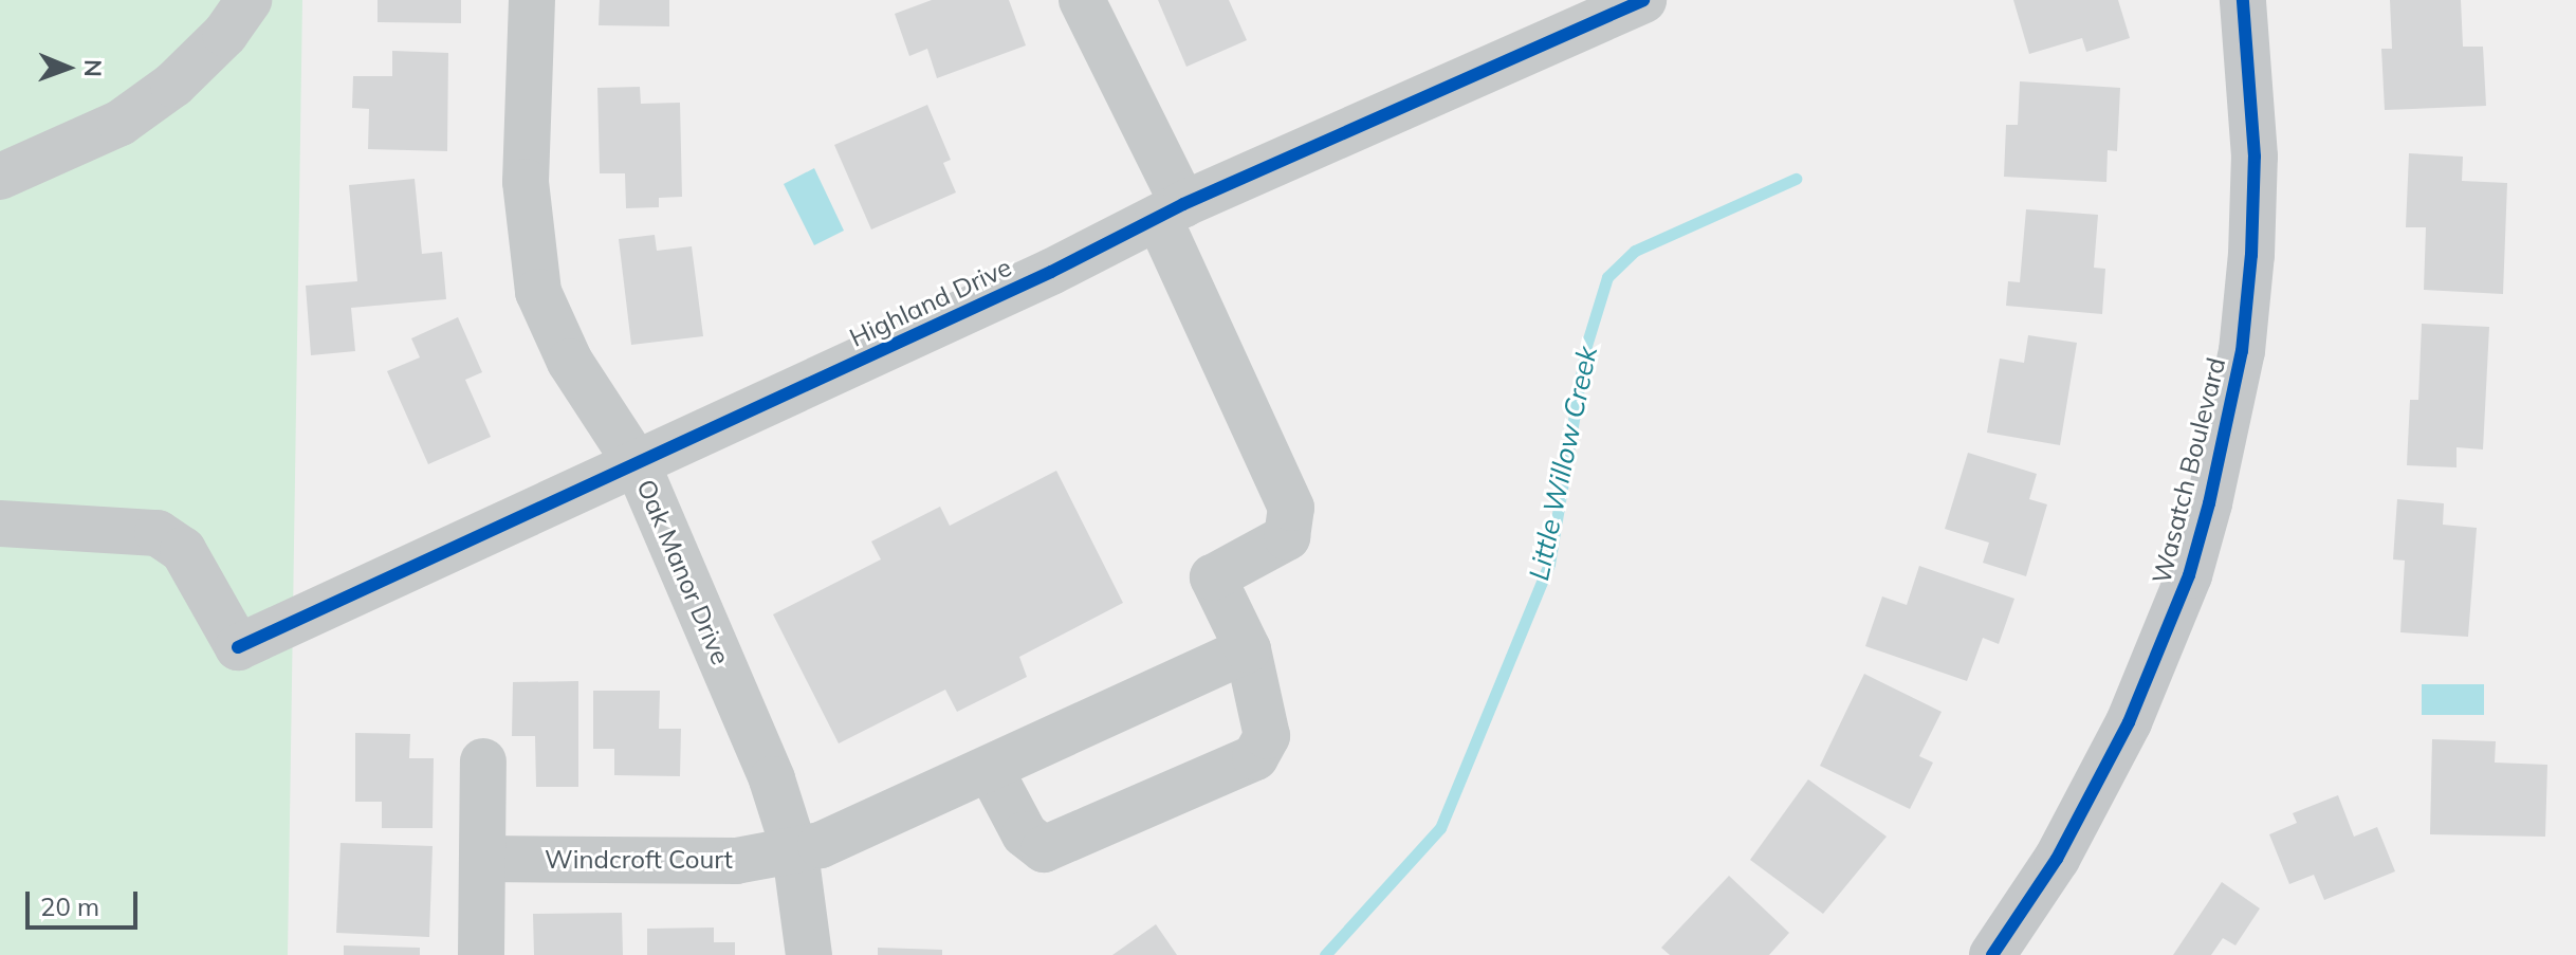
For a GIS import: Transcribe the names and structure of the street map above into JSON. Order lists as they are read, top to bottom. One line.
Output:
{"streets":{"main road":["Wasatch Boulevard"],"street":["Highland Drive","Oak Manor Drive","Windcroft Court"]},"crossings":[["Highland Drive","Oak Manor Drive"],["Oak Manor Drive","Windcroft Court"]],"water":["Little Willow Creek"],"scale_bar":"20 m","north":"right"}
